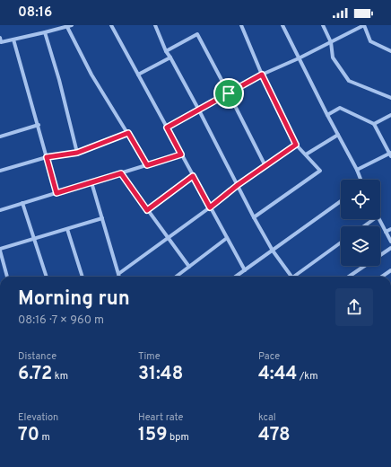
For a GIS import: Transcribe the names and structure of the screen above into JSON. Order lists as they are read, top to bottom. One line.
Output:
{"page":{"status":"08:16","heading":["Morning run","08:16 · 7 × 960 m"],"stats":[["Distance","6.72 km"],["Time","31:48"],["Pace","4:44 /km"],["Elevation","70 m"],["Heart rate","159 bpm"],["kcal","478"]]}}
